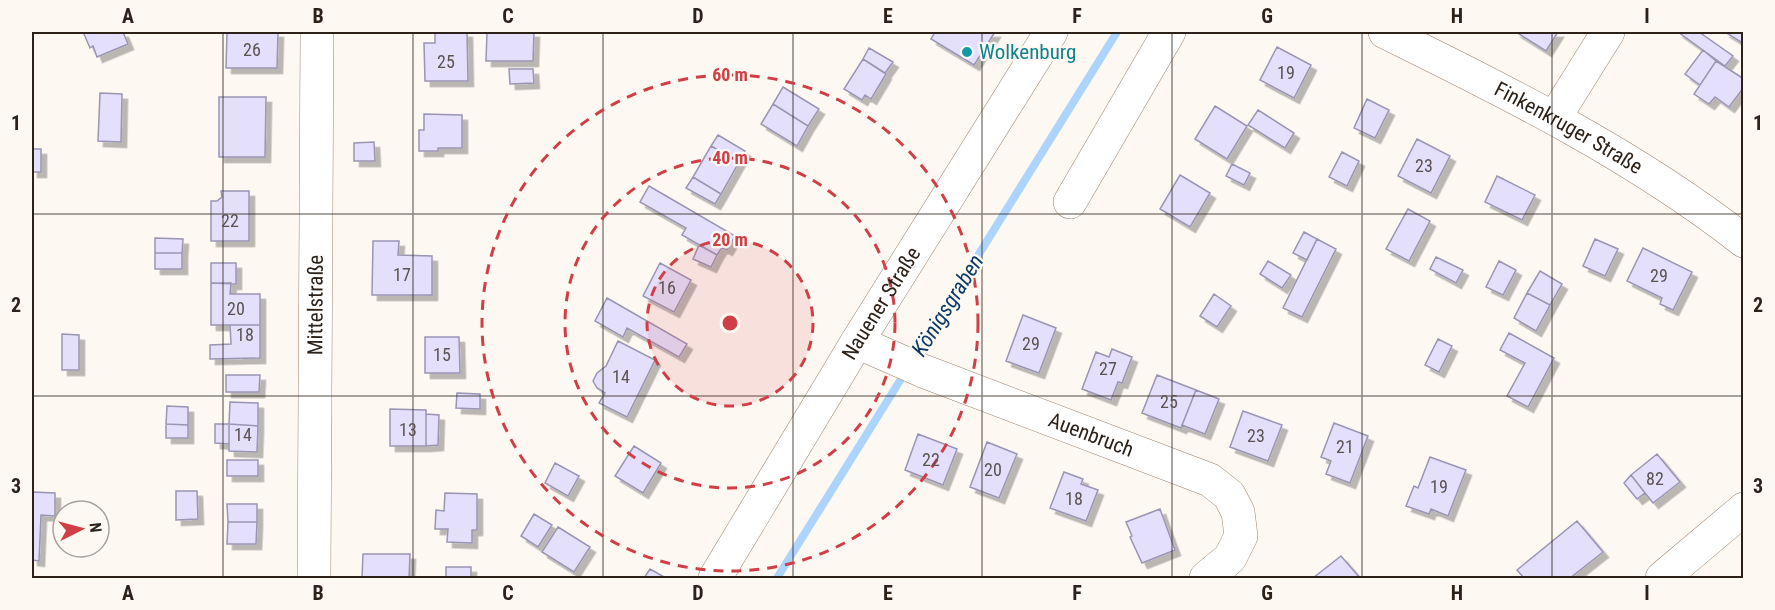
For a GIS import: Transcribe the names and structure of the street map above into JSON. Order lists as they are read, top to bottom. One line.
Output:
{"streets":{"street":["Finkenkruger Straße","Nauener Straße","Mittelstraße","Auenbruch"]},"crossings":[["Nauener Straße","Auenbruch"]],"water":["Königsgraben"],"places":["Wolkenburg"],"house_numbers":["26","25","19","23","22","17","29","16","20","18","29","15","27","14","25","13","14","23","21","22","20","82","19","18"],"north":"right","grid":{"columns":["A","B","C","D","E","F","G","H","I"],"rows":["1","2","3"]},"rings":["60 m","40 m","20 m"]}
